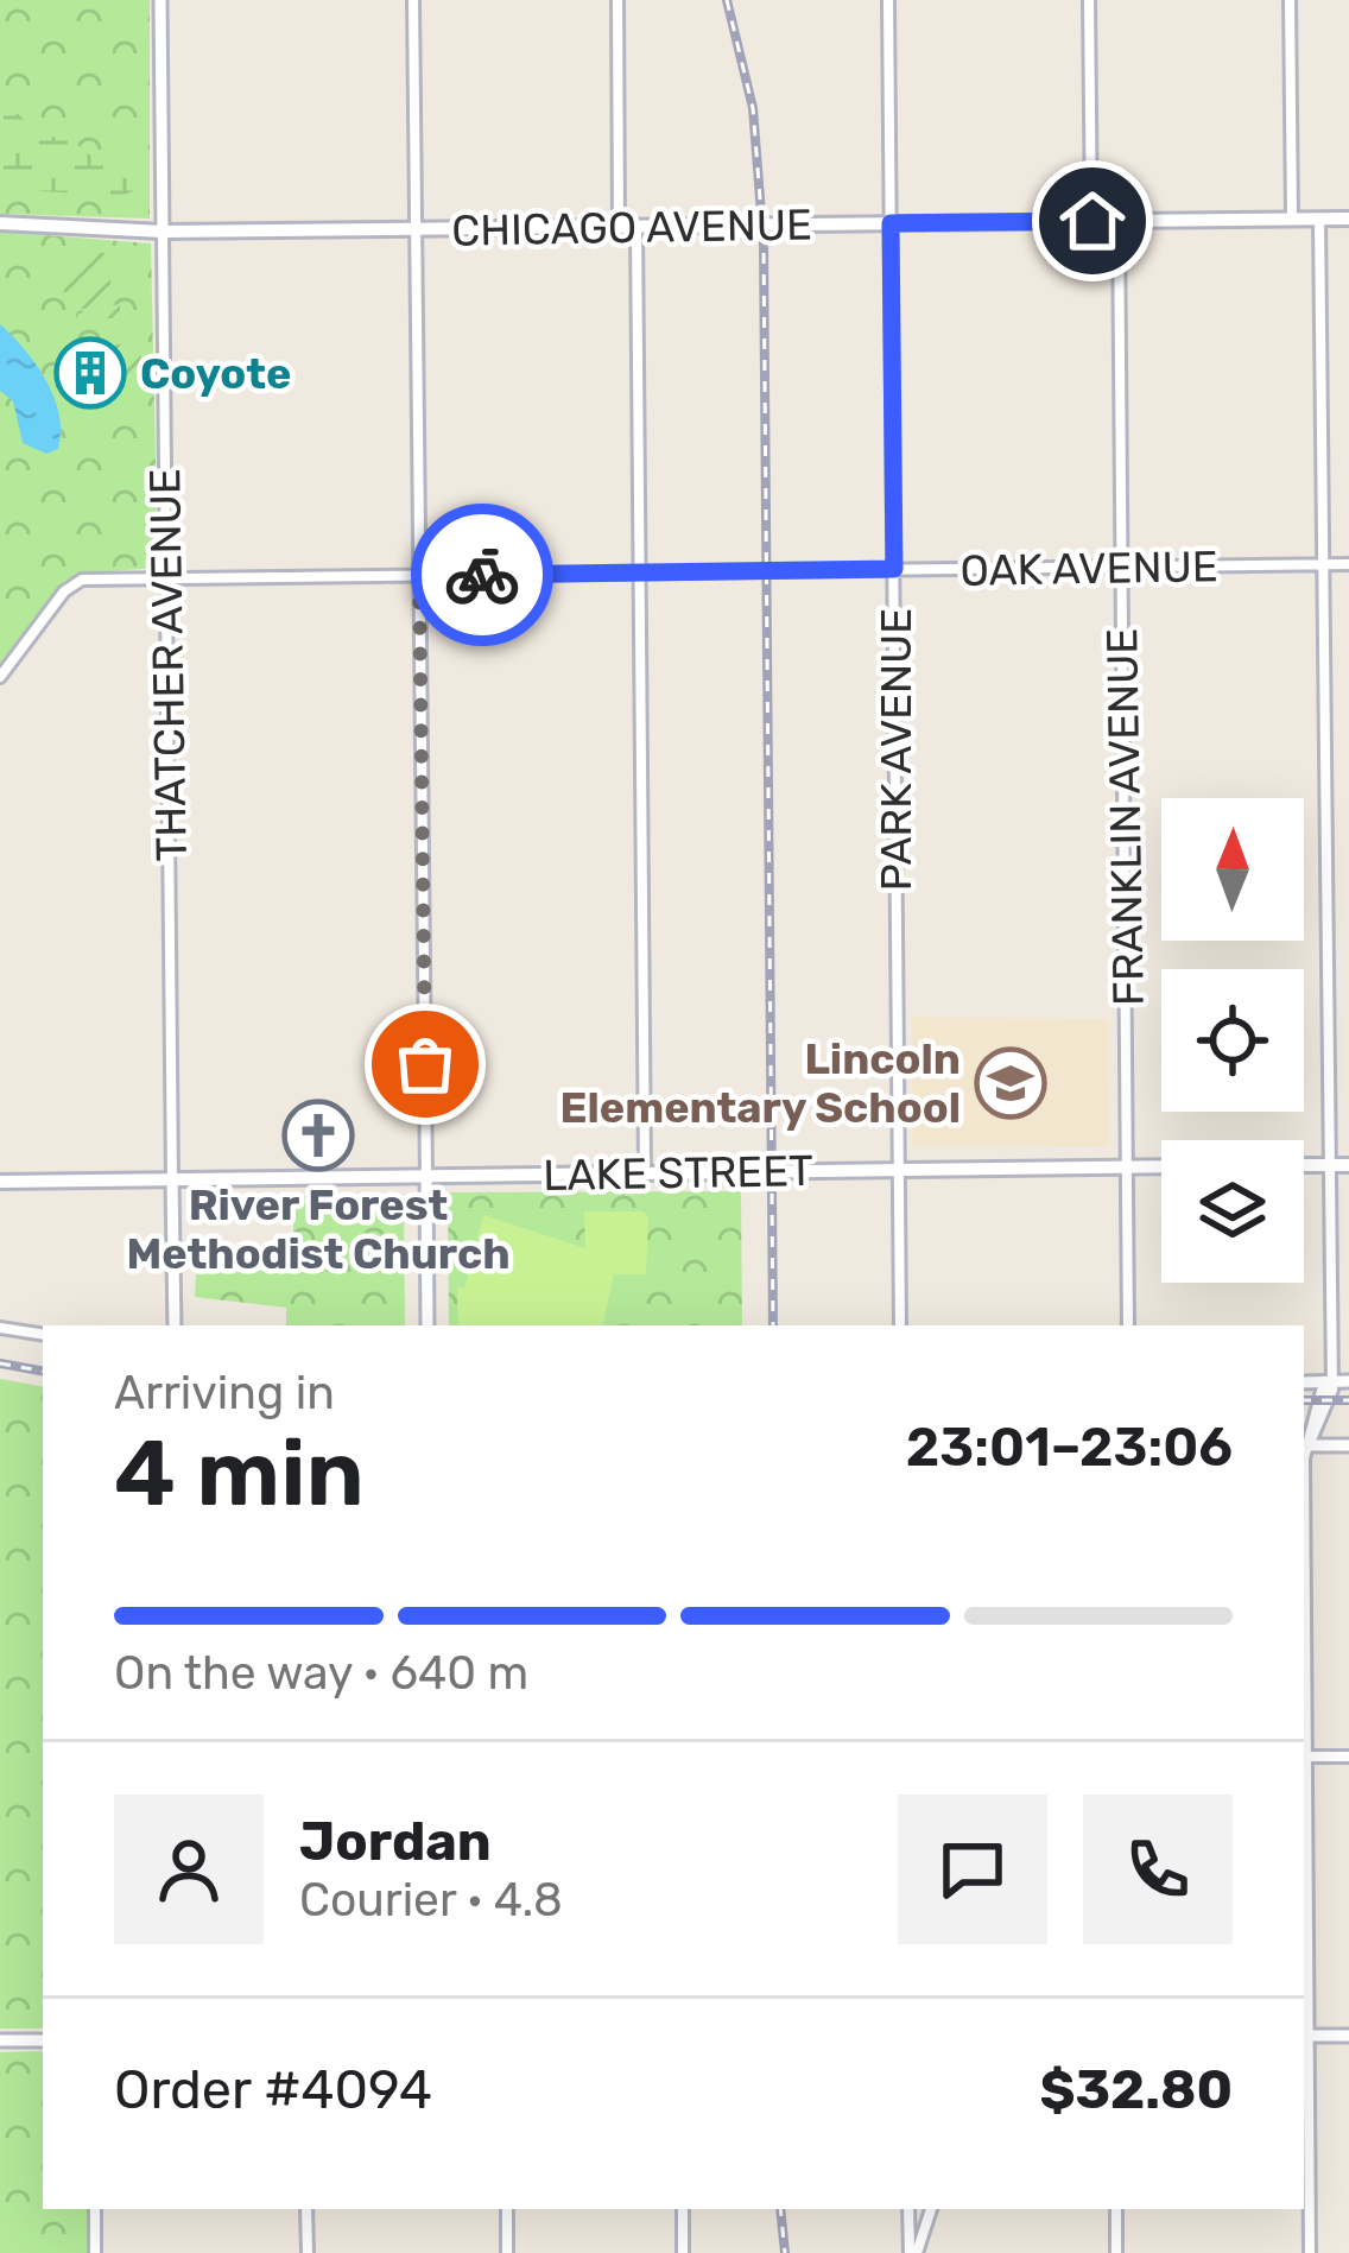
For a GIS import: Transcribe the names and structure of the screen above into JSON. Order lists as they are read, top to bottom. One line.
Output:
{"streets":{"main road":["CHICAGO AVENUE","LAKE STREET"],"street":["OAK AVENUE","THATCHER AVENUE","PARK AVENUE","FRANKLIN AVENUE"]},"crossings":[["CHICAGO AVENUE","THATCHER AVENUE"],["CHICAGO AVENUE","PARK AVENUE"],["CHICAGO AVENUE","FRANKLIN AVENUE"],["OAK AVENUE","THATCHER AVENUE"],["OAK AVENUE","PARK AVENUE"],["OAK AVENUE","FRANKLIN AVENUE"],["THATCHER AVENUE","LAKE STREET"],["PARK AVENUE","LAKE STREET"],["FRANKLIN AVENUE","LAKE STREET"]],"places":{"building":["Coyote"],"school or university":["Lincoln Elementary School"],"church":["River Forest Methodist Church"]},"north":"top","page":{"heading":["4 min","Arriving in","23:01–23:06"],"panel":["Jordan","Courier · 4.8","Order #4094","$32.80"],"bar":"On the way · 640 m"}}
